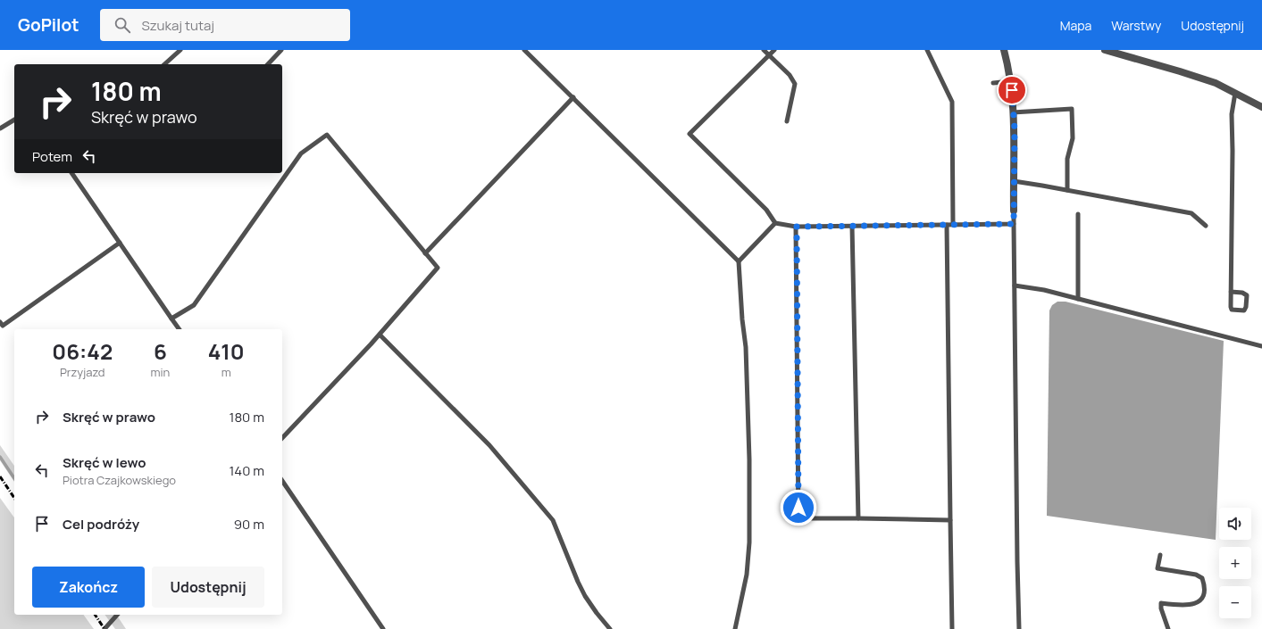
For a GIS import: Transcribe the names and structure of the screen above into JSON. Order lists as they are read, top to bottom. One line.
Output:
{"page":{"header":"GoPilot","search":"Szukaj tutaj","nav":["Mapa","Warstwy","Udostępnij"],"turn":["180 m","Skręć w prawo"],"then":"Potem","eta":["06:42","Przyjazd","6","min","410","m"],"list":[{"name":"Skręć w prawo","value":"180 m"},{"name":"Skręć w lewo","note":"Piotra Czajkowskiego","value":"140 m"},{"name":"Cel podróży","value":"90 m"}],"map_buttons":["+","−"],"buttons":["Zakończ","Udostępnij"]}}
